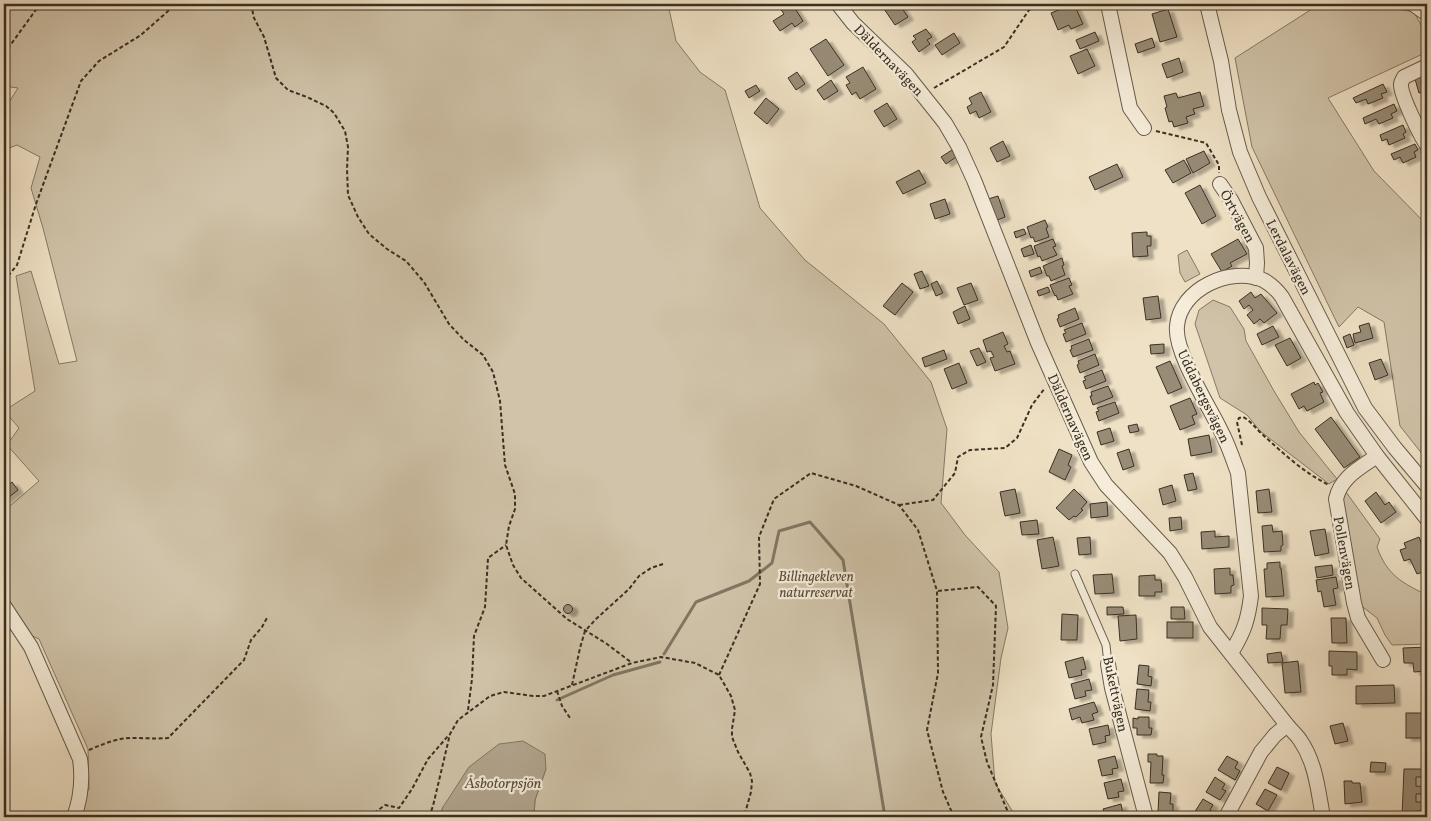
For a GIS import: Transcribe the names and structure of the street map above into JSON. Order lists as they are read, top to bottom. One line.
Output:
{"streets":{"street":["Däldernavägen","Örtvägen","Lerdalavägen","Uddabergsvägen","Pollenvägen","Bukettvägen"]},"crossings":[["Däldernavägen","Uddabergsvägen"],["Örtvägen","Uddabergsvägen"]],"water":["Åsbotorpsjön"],"parks":["Billingekleven naturreservat"]}
